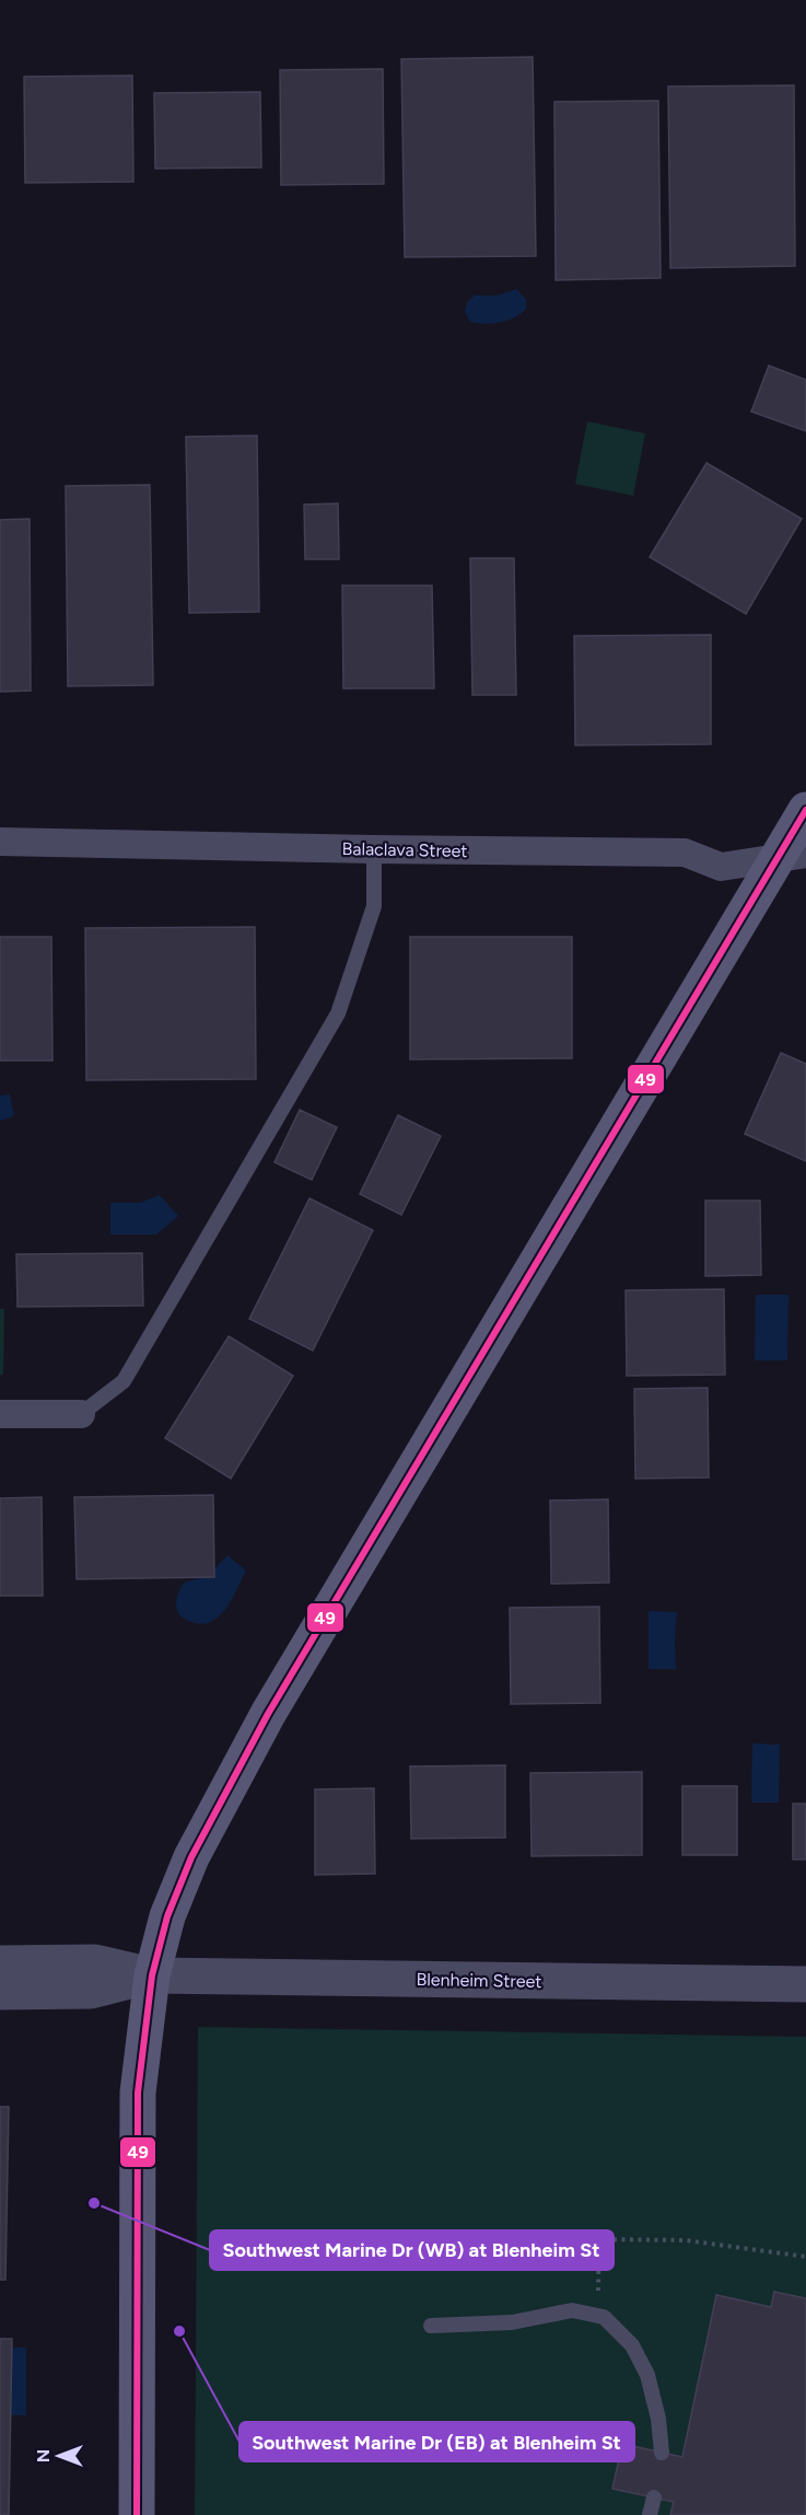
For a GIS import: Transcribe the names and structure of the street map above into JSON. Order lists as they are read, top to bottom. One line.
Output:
{"streets":{"street":["Balaclava Street","Blenheim Street"]},"places":["Southwest Marine Dr (WB) at Blenheim St","Southwest Marine Dr (EB) at Blenheim St"],"lines":["transit line 49"],"north":"left"}
